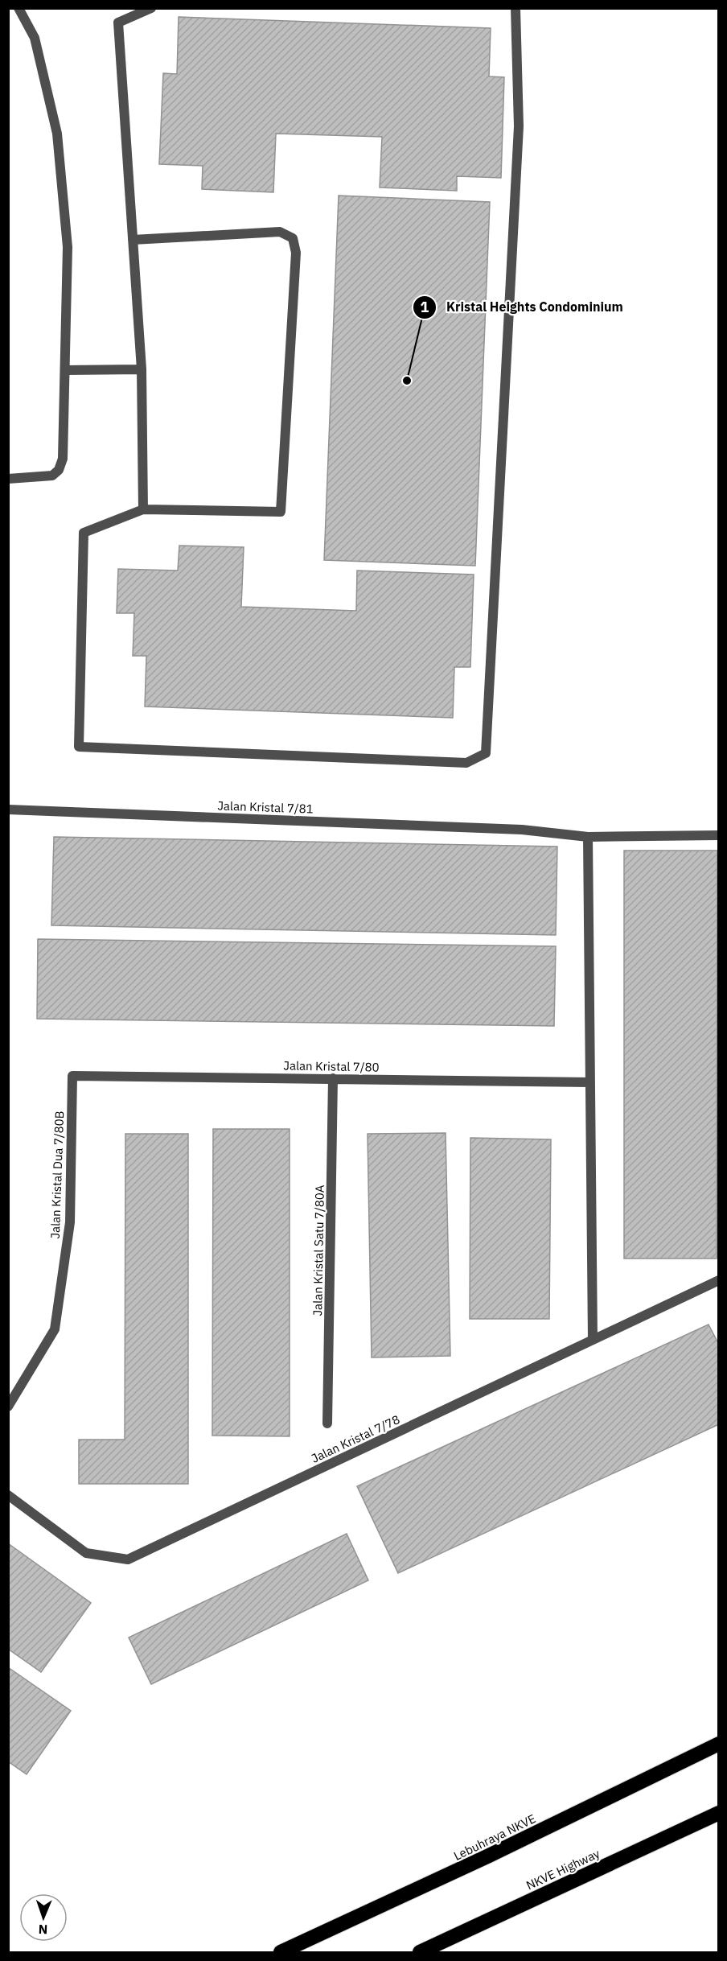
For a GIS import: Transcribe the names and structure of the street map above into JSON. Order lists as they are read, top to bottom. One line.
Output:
{"streets":{"highway":["Lebuhraya NKVE","NKVE Highway"],"street":["Jalan Kristal 7/81","Jalan Kristal 7/80","Jalan Kristal Dua 7/80B","Jalan Kristal Satu 7/80A","Jalan Kristal 7/78"]},"crossings":[["Jalan Kristal 7/80","Jalan Kristal Dua 7/80B"],["Jalan Kristal 7/80","Jalan Kristal Satu 7/80A"]],"places":["Kristal Heights Condominium"],"north":"bottom"}
